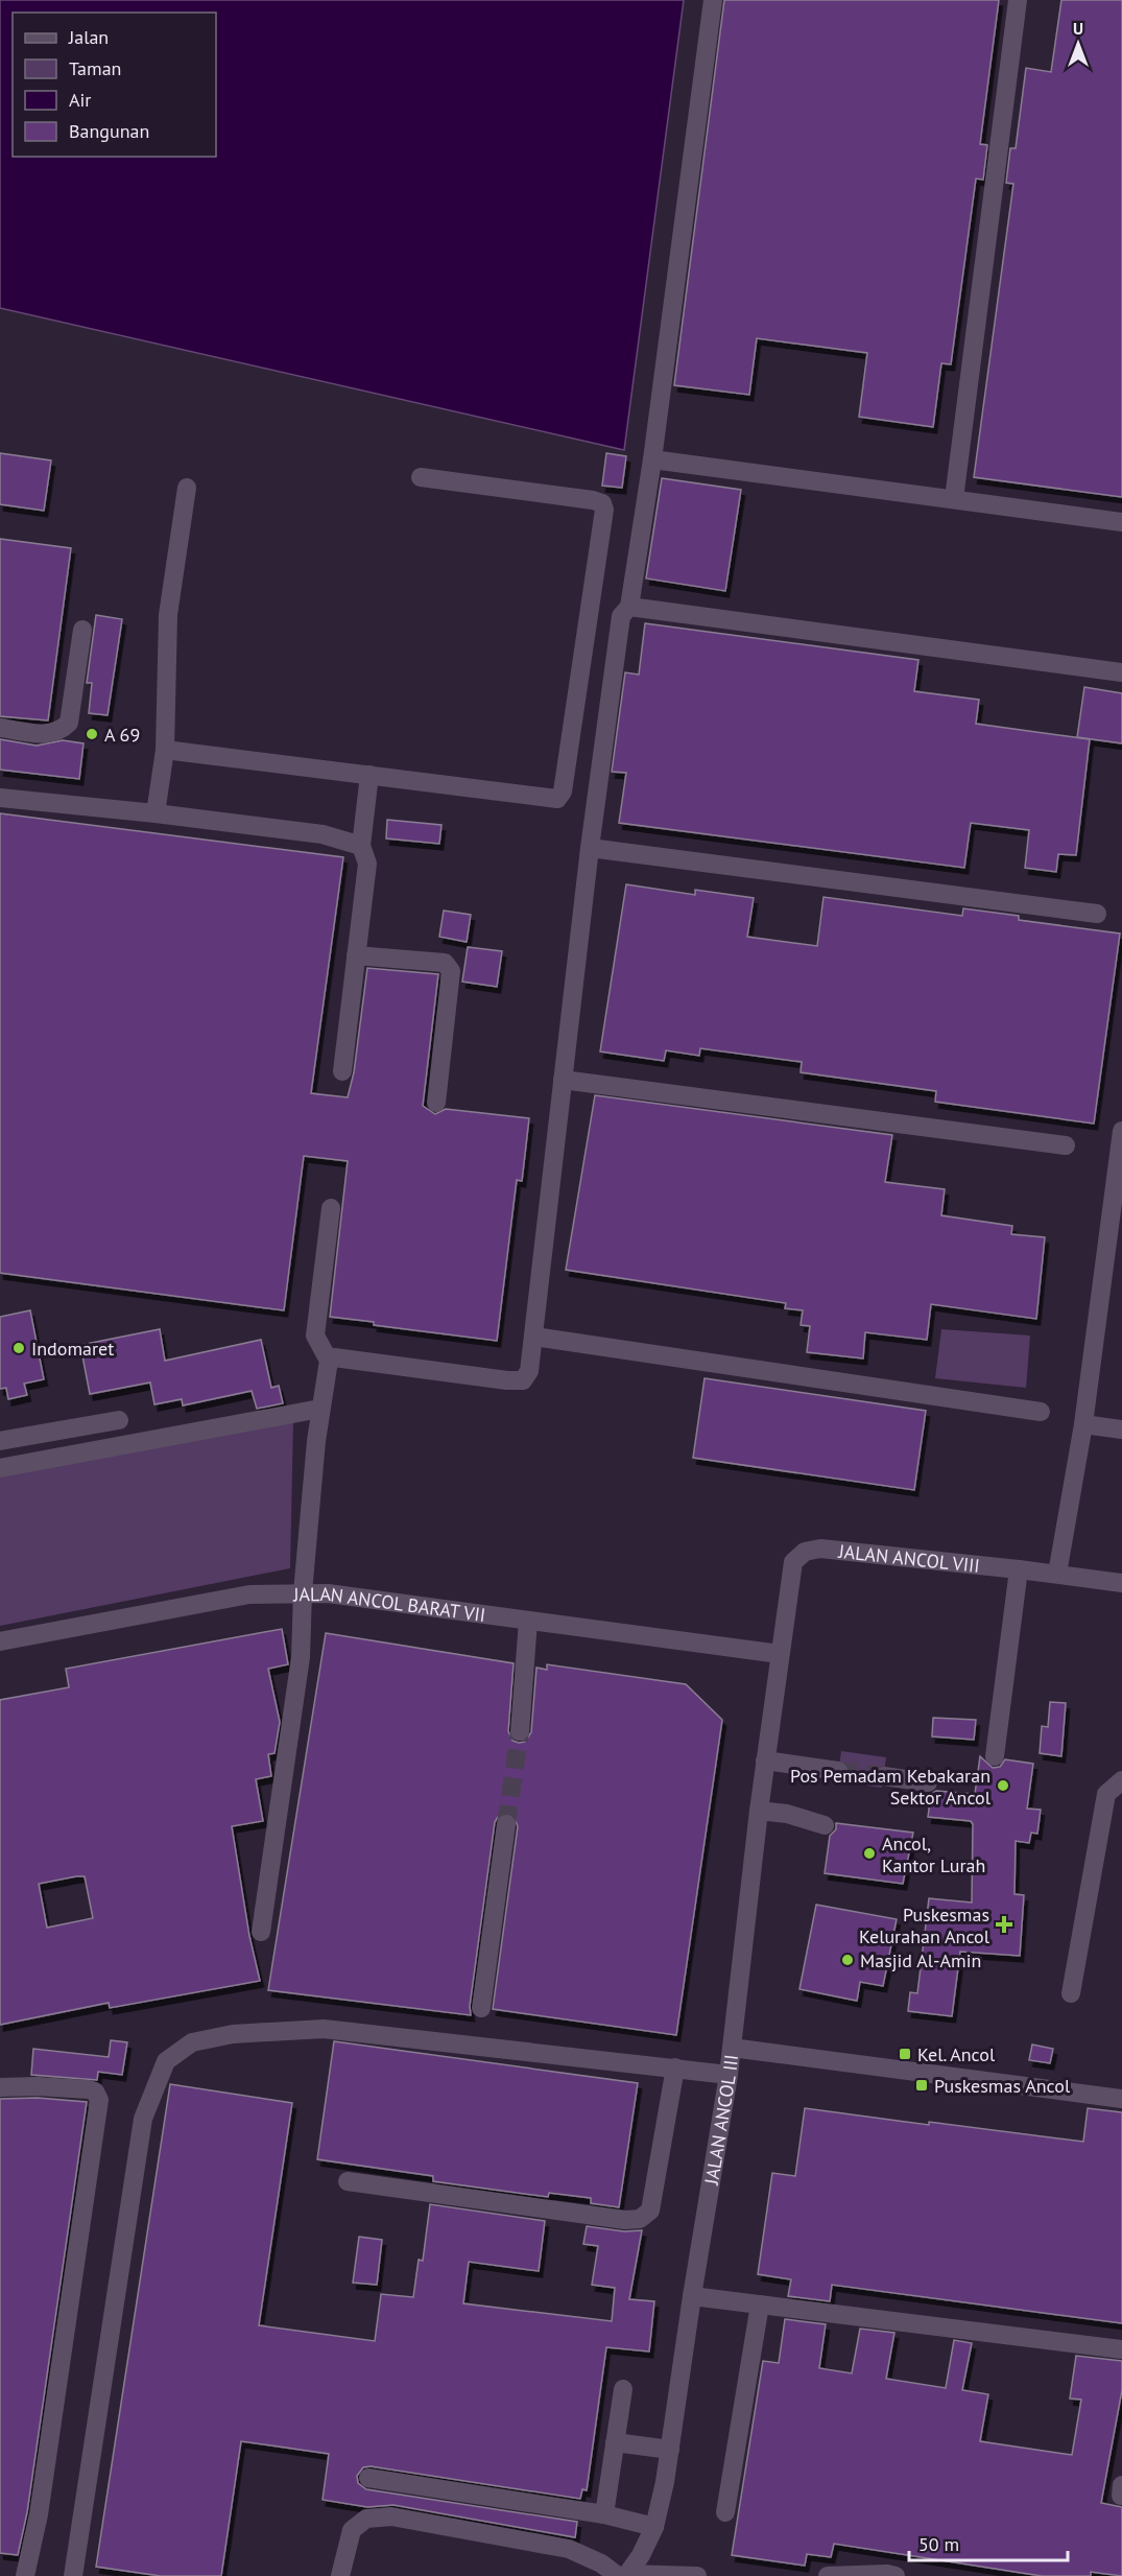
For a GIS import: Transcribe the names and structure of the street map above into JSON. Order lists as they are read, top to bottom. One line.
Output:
{"streets":{"street":["JALAN ANCOL VIII","JALAN ANCOL BARAT VII","JALAN ANCOL III"]},"crossings":[["JALAN ANCOL VIII","JALAN ANCOL BARAT VII"],["JALAN ANCOL VIII","JALAN ANCOL III"],["JALAN ANCOL BARAT VII","JALAN ANCOL III"]],"places":{"other":["A 69","Indomaret","Pos Pemadam Kebakaran Sektor Ancol","Ancol, Kantor Lurah","Masjid Al-Amin"],"health":["Puskesmas Kelurahan Ancol"],"transit":["Kel. Ancol","Puskesmas Ancol"]},"legend":["Jalan","Taman","Air","Bangunan"],"scale_bar":"50 m","north":"top"}
